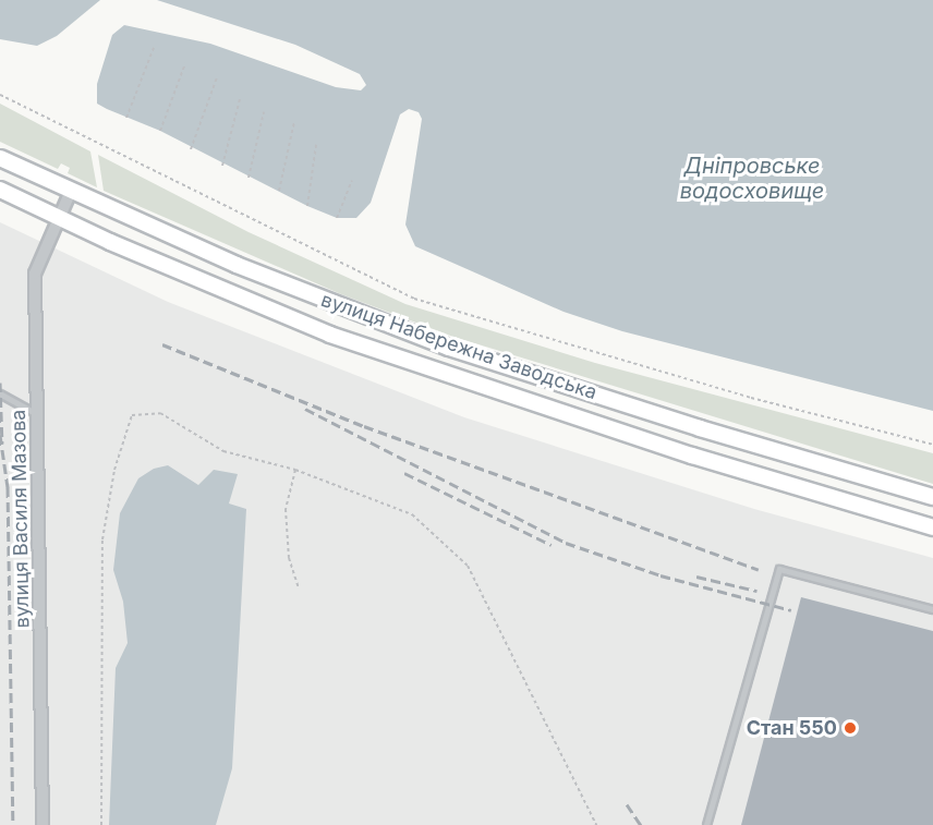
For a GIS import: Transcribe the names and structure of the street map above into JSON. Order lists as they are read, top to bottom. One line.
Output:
{"streets":{"main road":["вулиця Набережна Заводська"],"street":["вулиця Василя Мазова"]},"crossings":[["вулиця Набережна Заводська","вулиця Василя Мазова"]],"water":["Дніпровське водосховище"],"places":["Стан 550"]}
